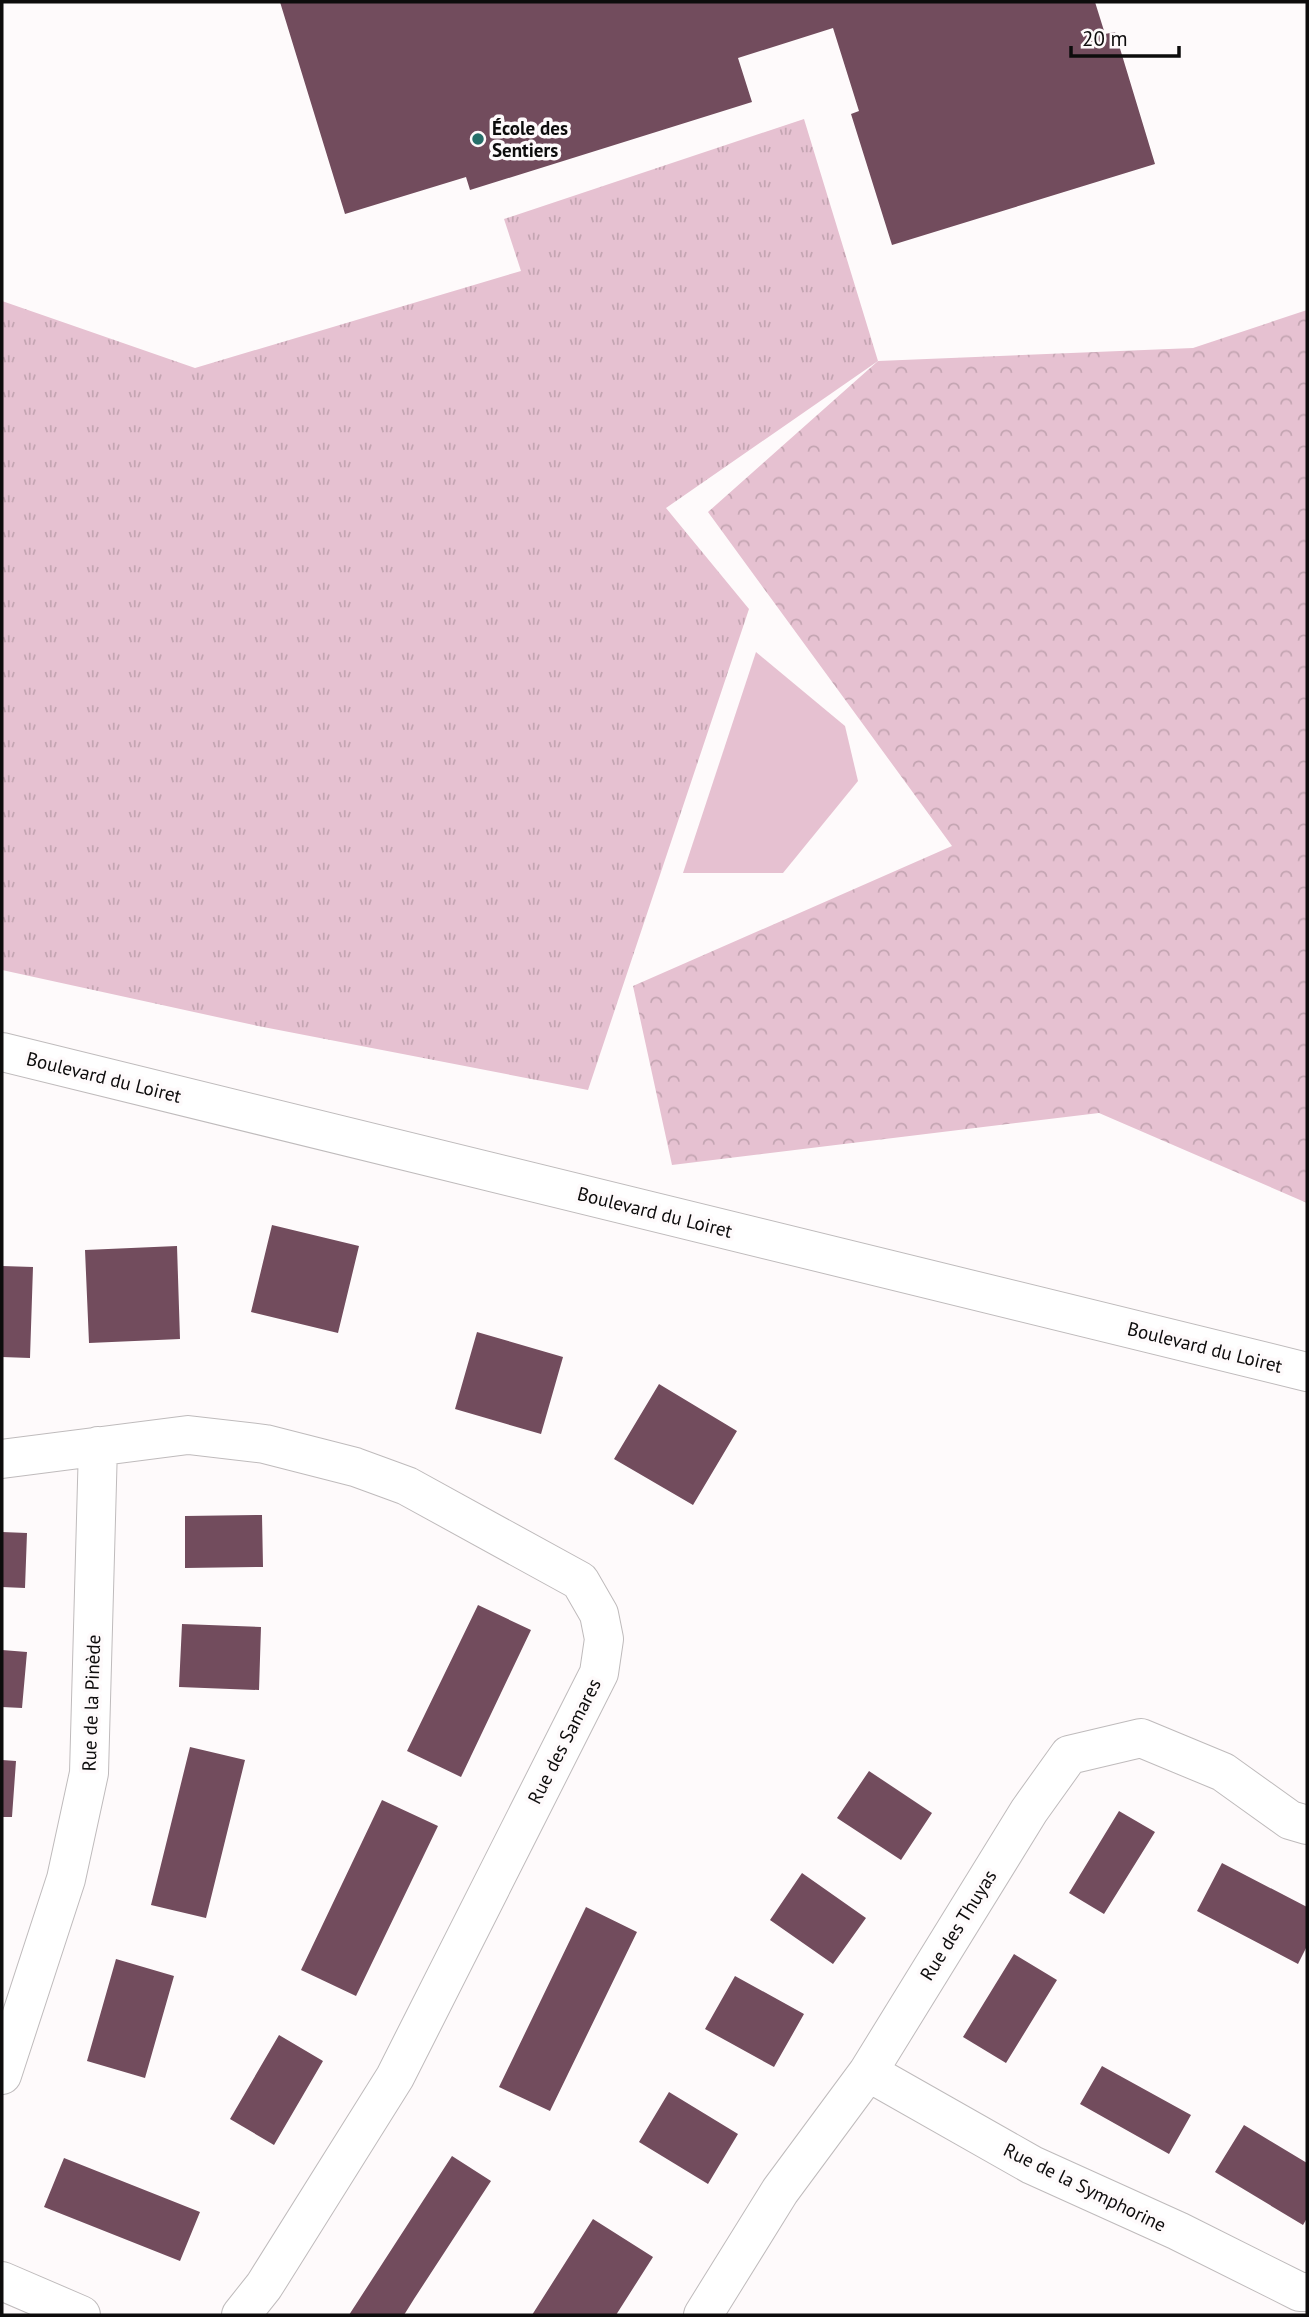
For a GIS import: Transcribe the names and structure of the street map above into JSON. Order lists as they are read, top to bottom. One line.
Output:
{"streets":{"street":["Boulevard du Loiret","Rue de la Pinède","Rue des Samares","Rue des Thuyas","Rue de la Symphorine"]},"crossings":[["Rue de la Pinède","Rue des Samares"],["Rue des Thuyas","Rue de la Symphorine"]],"places":["École des Sentiers"],"scale_bar":"20 m"}
